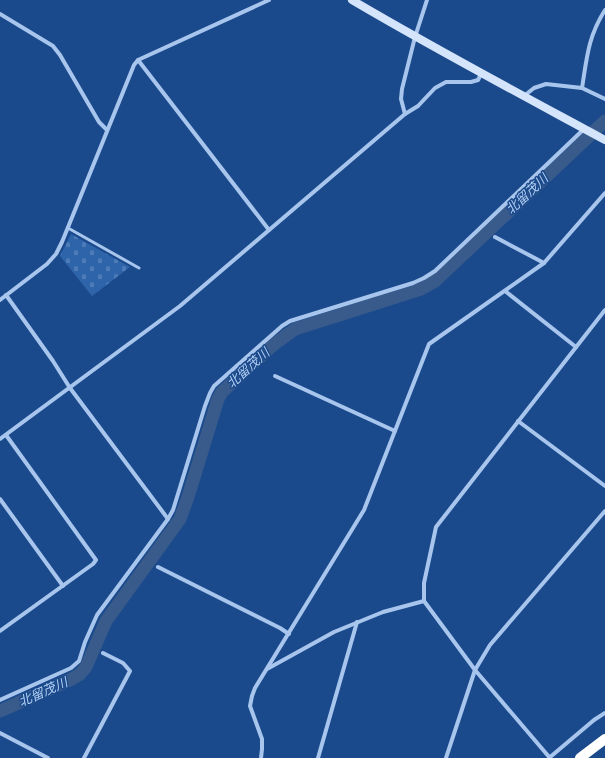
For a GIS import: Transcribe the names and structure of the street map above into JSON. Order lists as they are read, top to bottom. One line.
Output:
{"water":["北留茂川"]}
